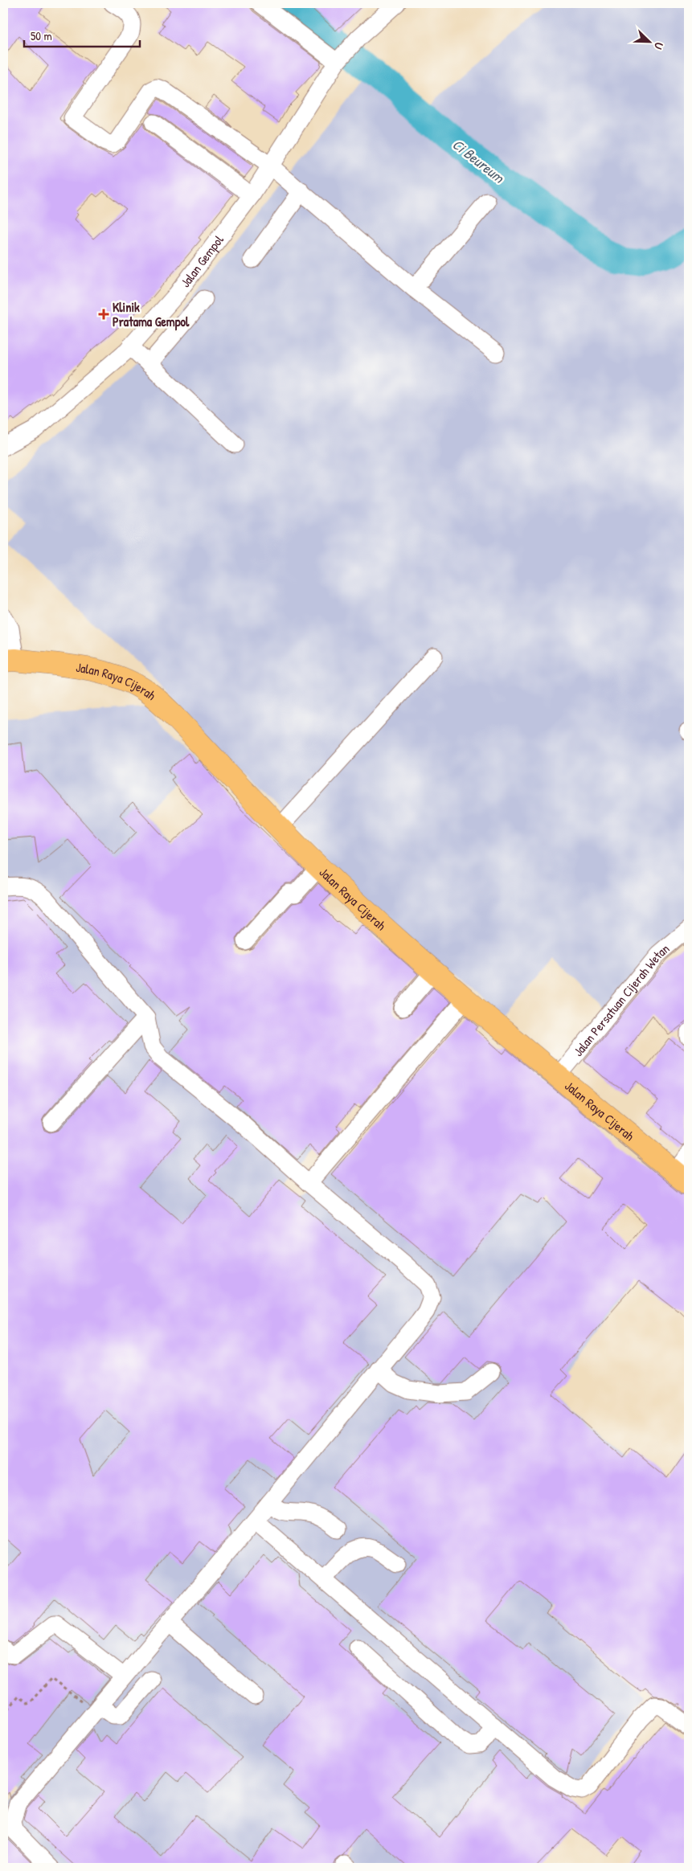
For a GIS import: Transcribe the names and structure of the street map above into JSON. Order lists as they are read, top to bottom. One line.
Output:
{"streets":{"main road":["Jalan Raya Cijerah"],"street":["Jalan Gempol","Jalan Persatuan Cijerah Wetan"]},"crossings":[["Jalan Raya Cijerah","Jalan Persatuan Cijerah Wetan"]],"water":["Ci Beureum"],"places":{"health":["Klinik Pratama Gempol"]},"scale_bar":"50 m","north":"bottom right"}
